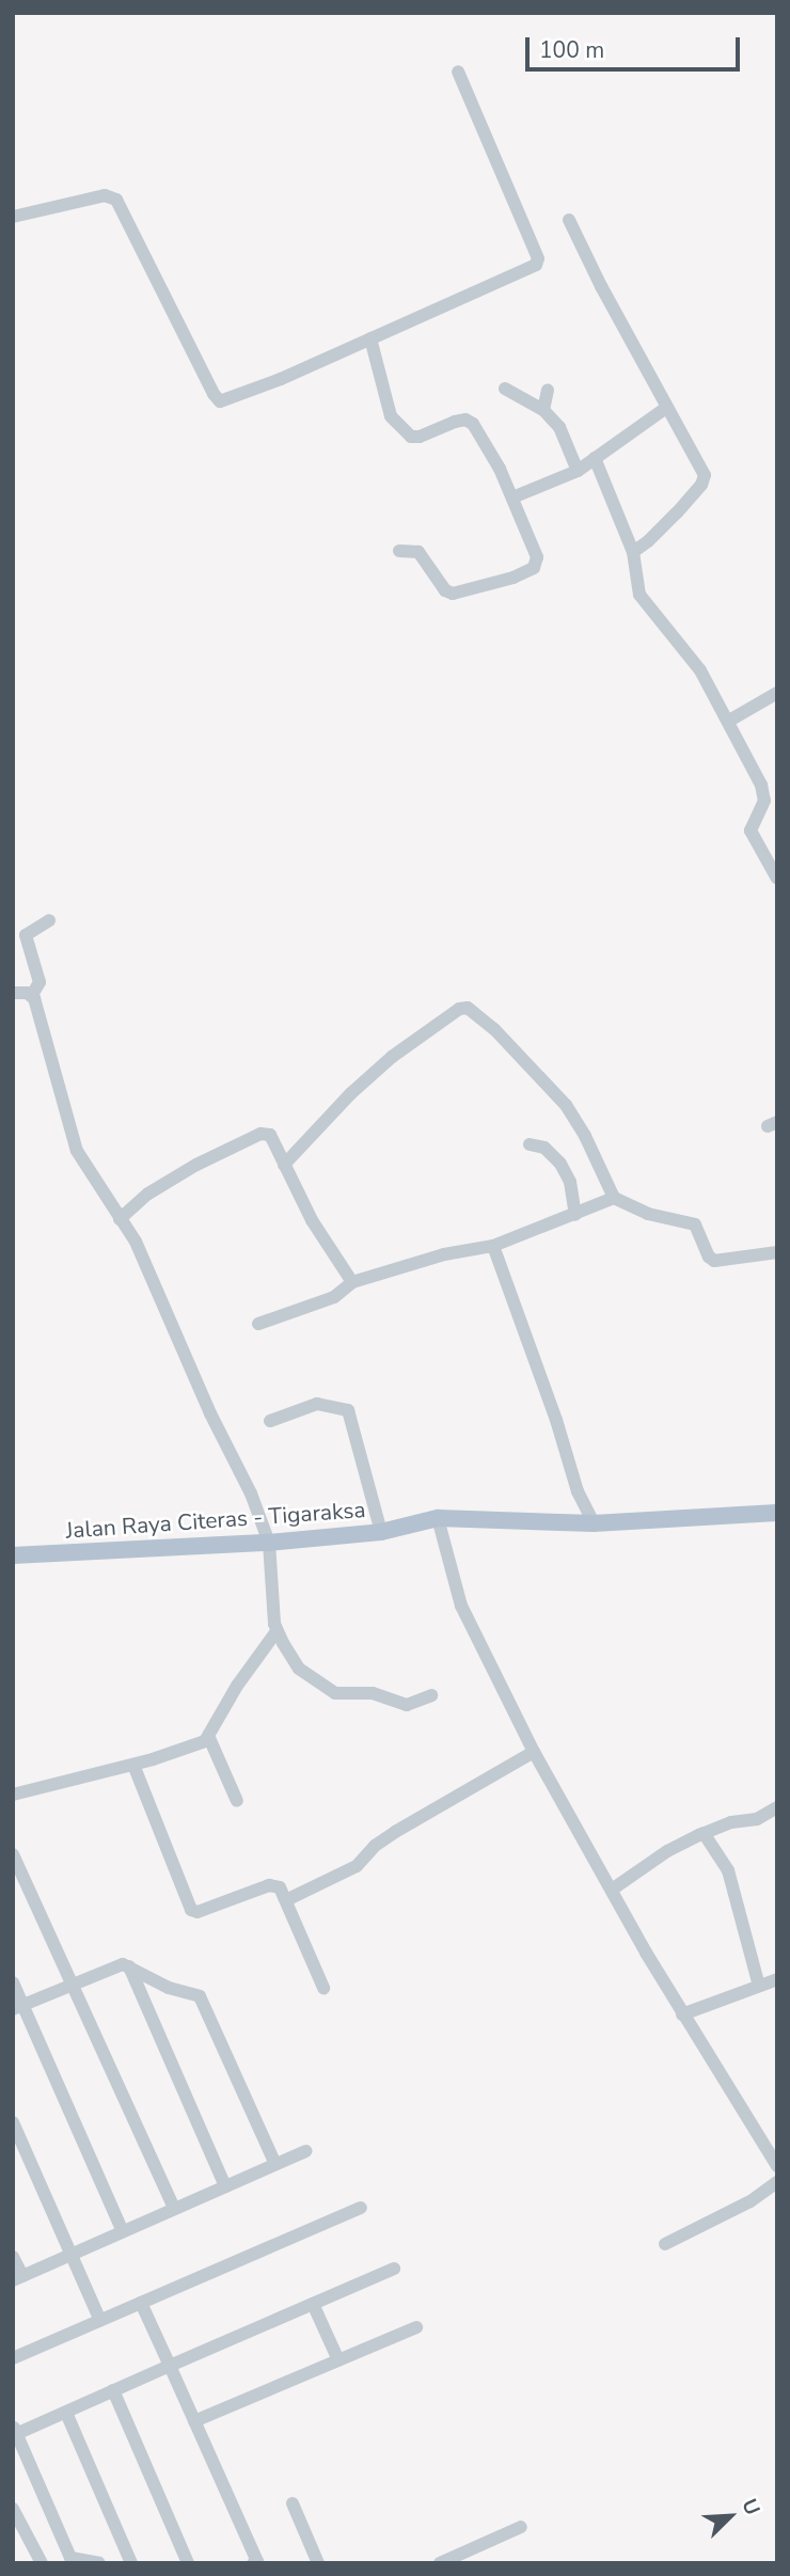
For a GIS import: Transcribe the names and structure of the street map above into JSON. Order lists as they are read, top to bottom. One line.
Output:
{"streets":{"main road":["Jalan Raya Citeras - Tigaraksa"]},"scale_bar":"100 m","north":"top right"}
